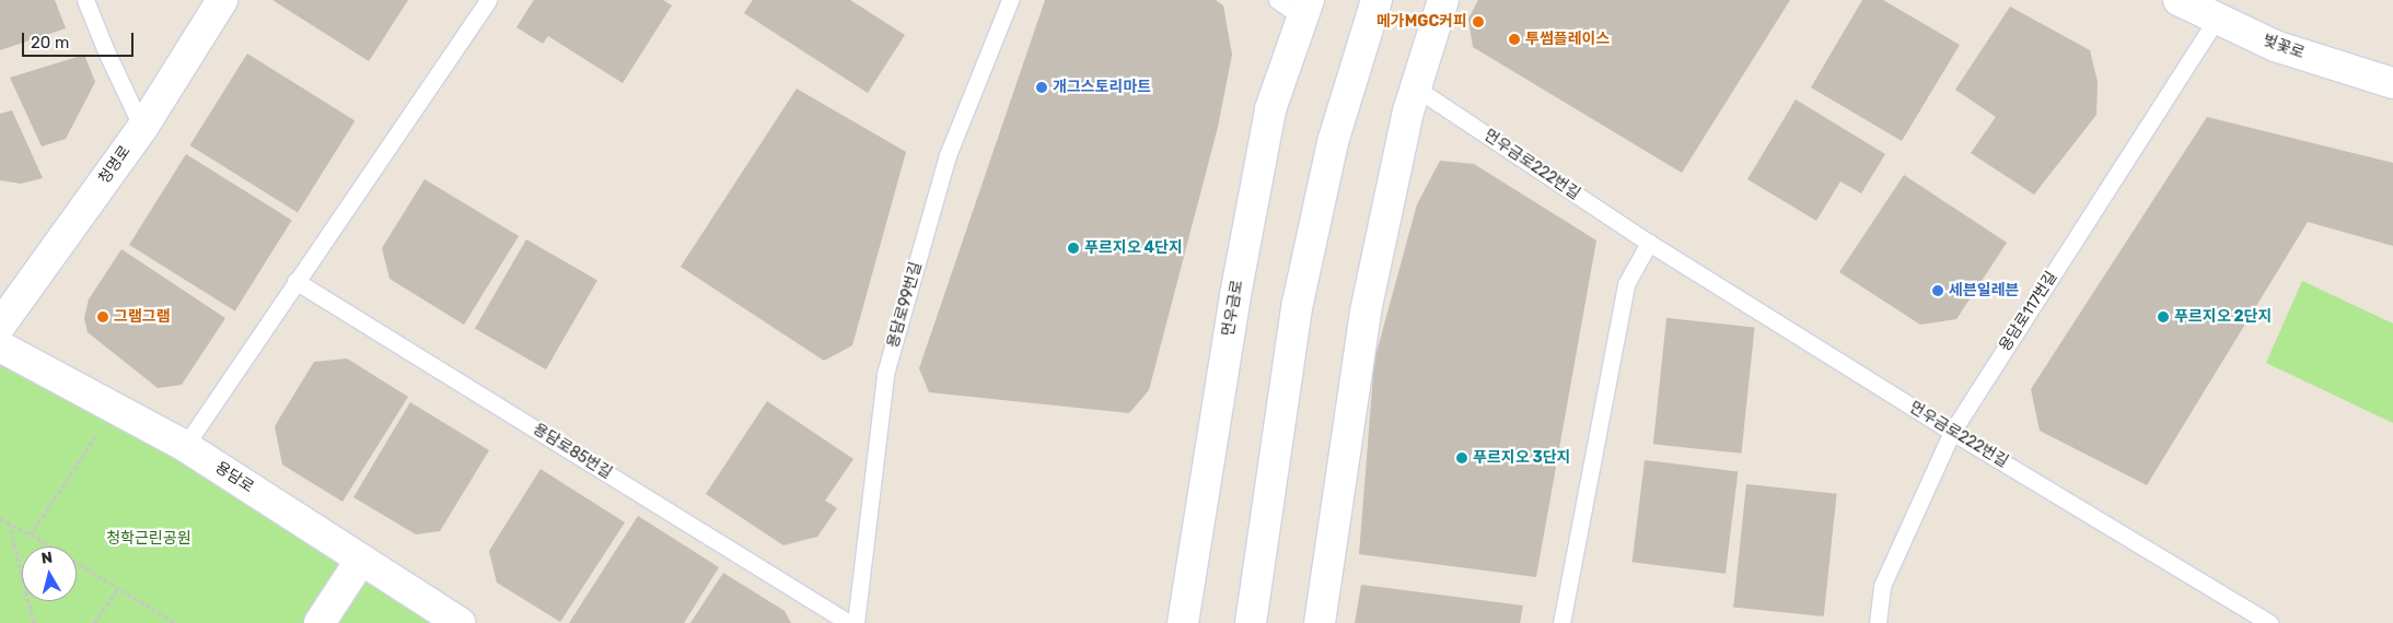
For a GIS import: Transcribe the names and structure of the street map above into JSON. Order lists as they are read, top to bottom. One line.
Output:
{"streets":{"street":["벚꽃로","청명로","먼우금로","용담로"],"lane":["먼우금로222번길","용담로99번길","용담로117번길","용담로85번길"]},"crossings":[["벚꽃로","용담로117번길"],["먼우금로222번길","용담로117번길"]],"parks":["청학근린공원"],"places":["메가MGC커피","투썸플레이스","개그스토리마트","푸르지오 4단지","세븐일레븐","그램그램","푸르지오 2단지","푸르지오 3단지"],"scale_bar":"20 m","north":"top"}
